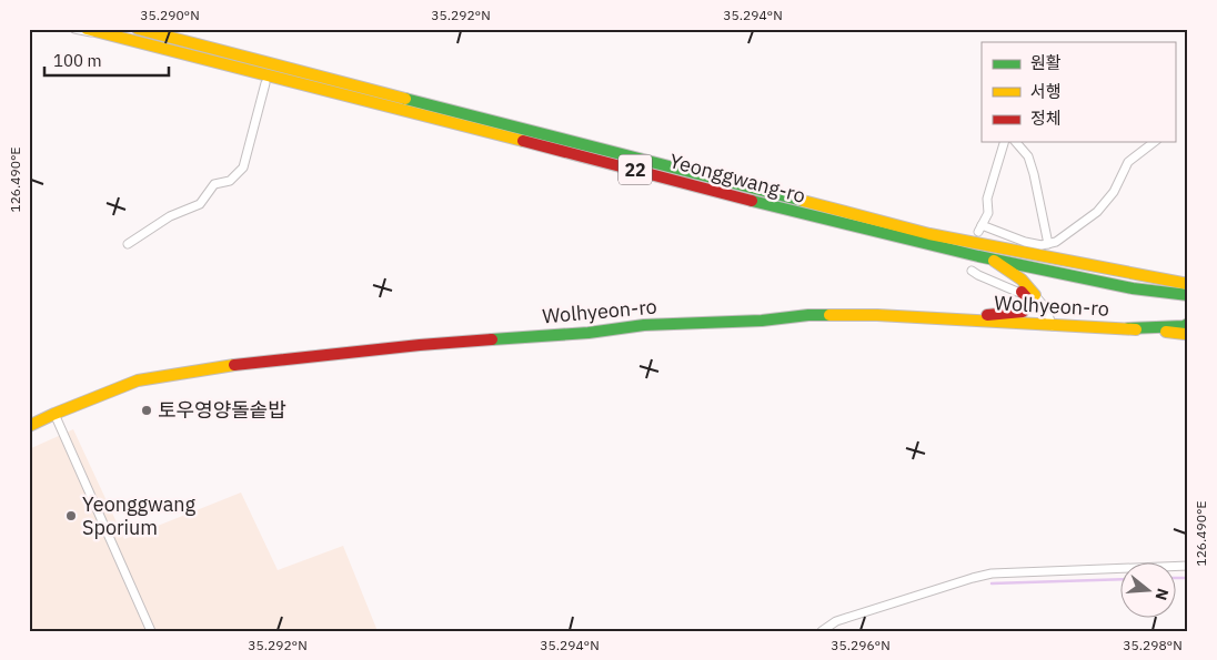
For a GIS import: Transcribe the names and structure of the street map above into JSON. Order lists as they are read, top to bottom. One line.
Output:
{"streets":{"main road":["22","Yeonggwang-ro","Wolhyeon-ro"]},"places":["토우영양돌솥밥","Yeonggwang Sporium"],"legend":["원활","서행","정체"],"scale_bar":"100 m","north":"right","coordinates":["35.290°N","35.292°N","35.294°N","126.490°E","35.296°N","35.298°N"]}
